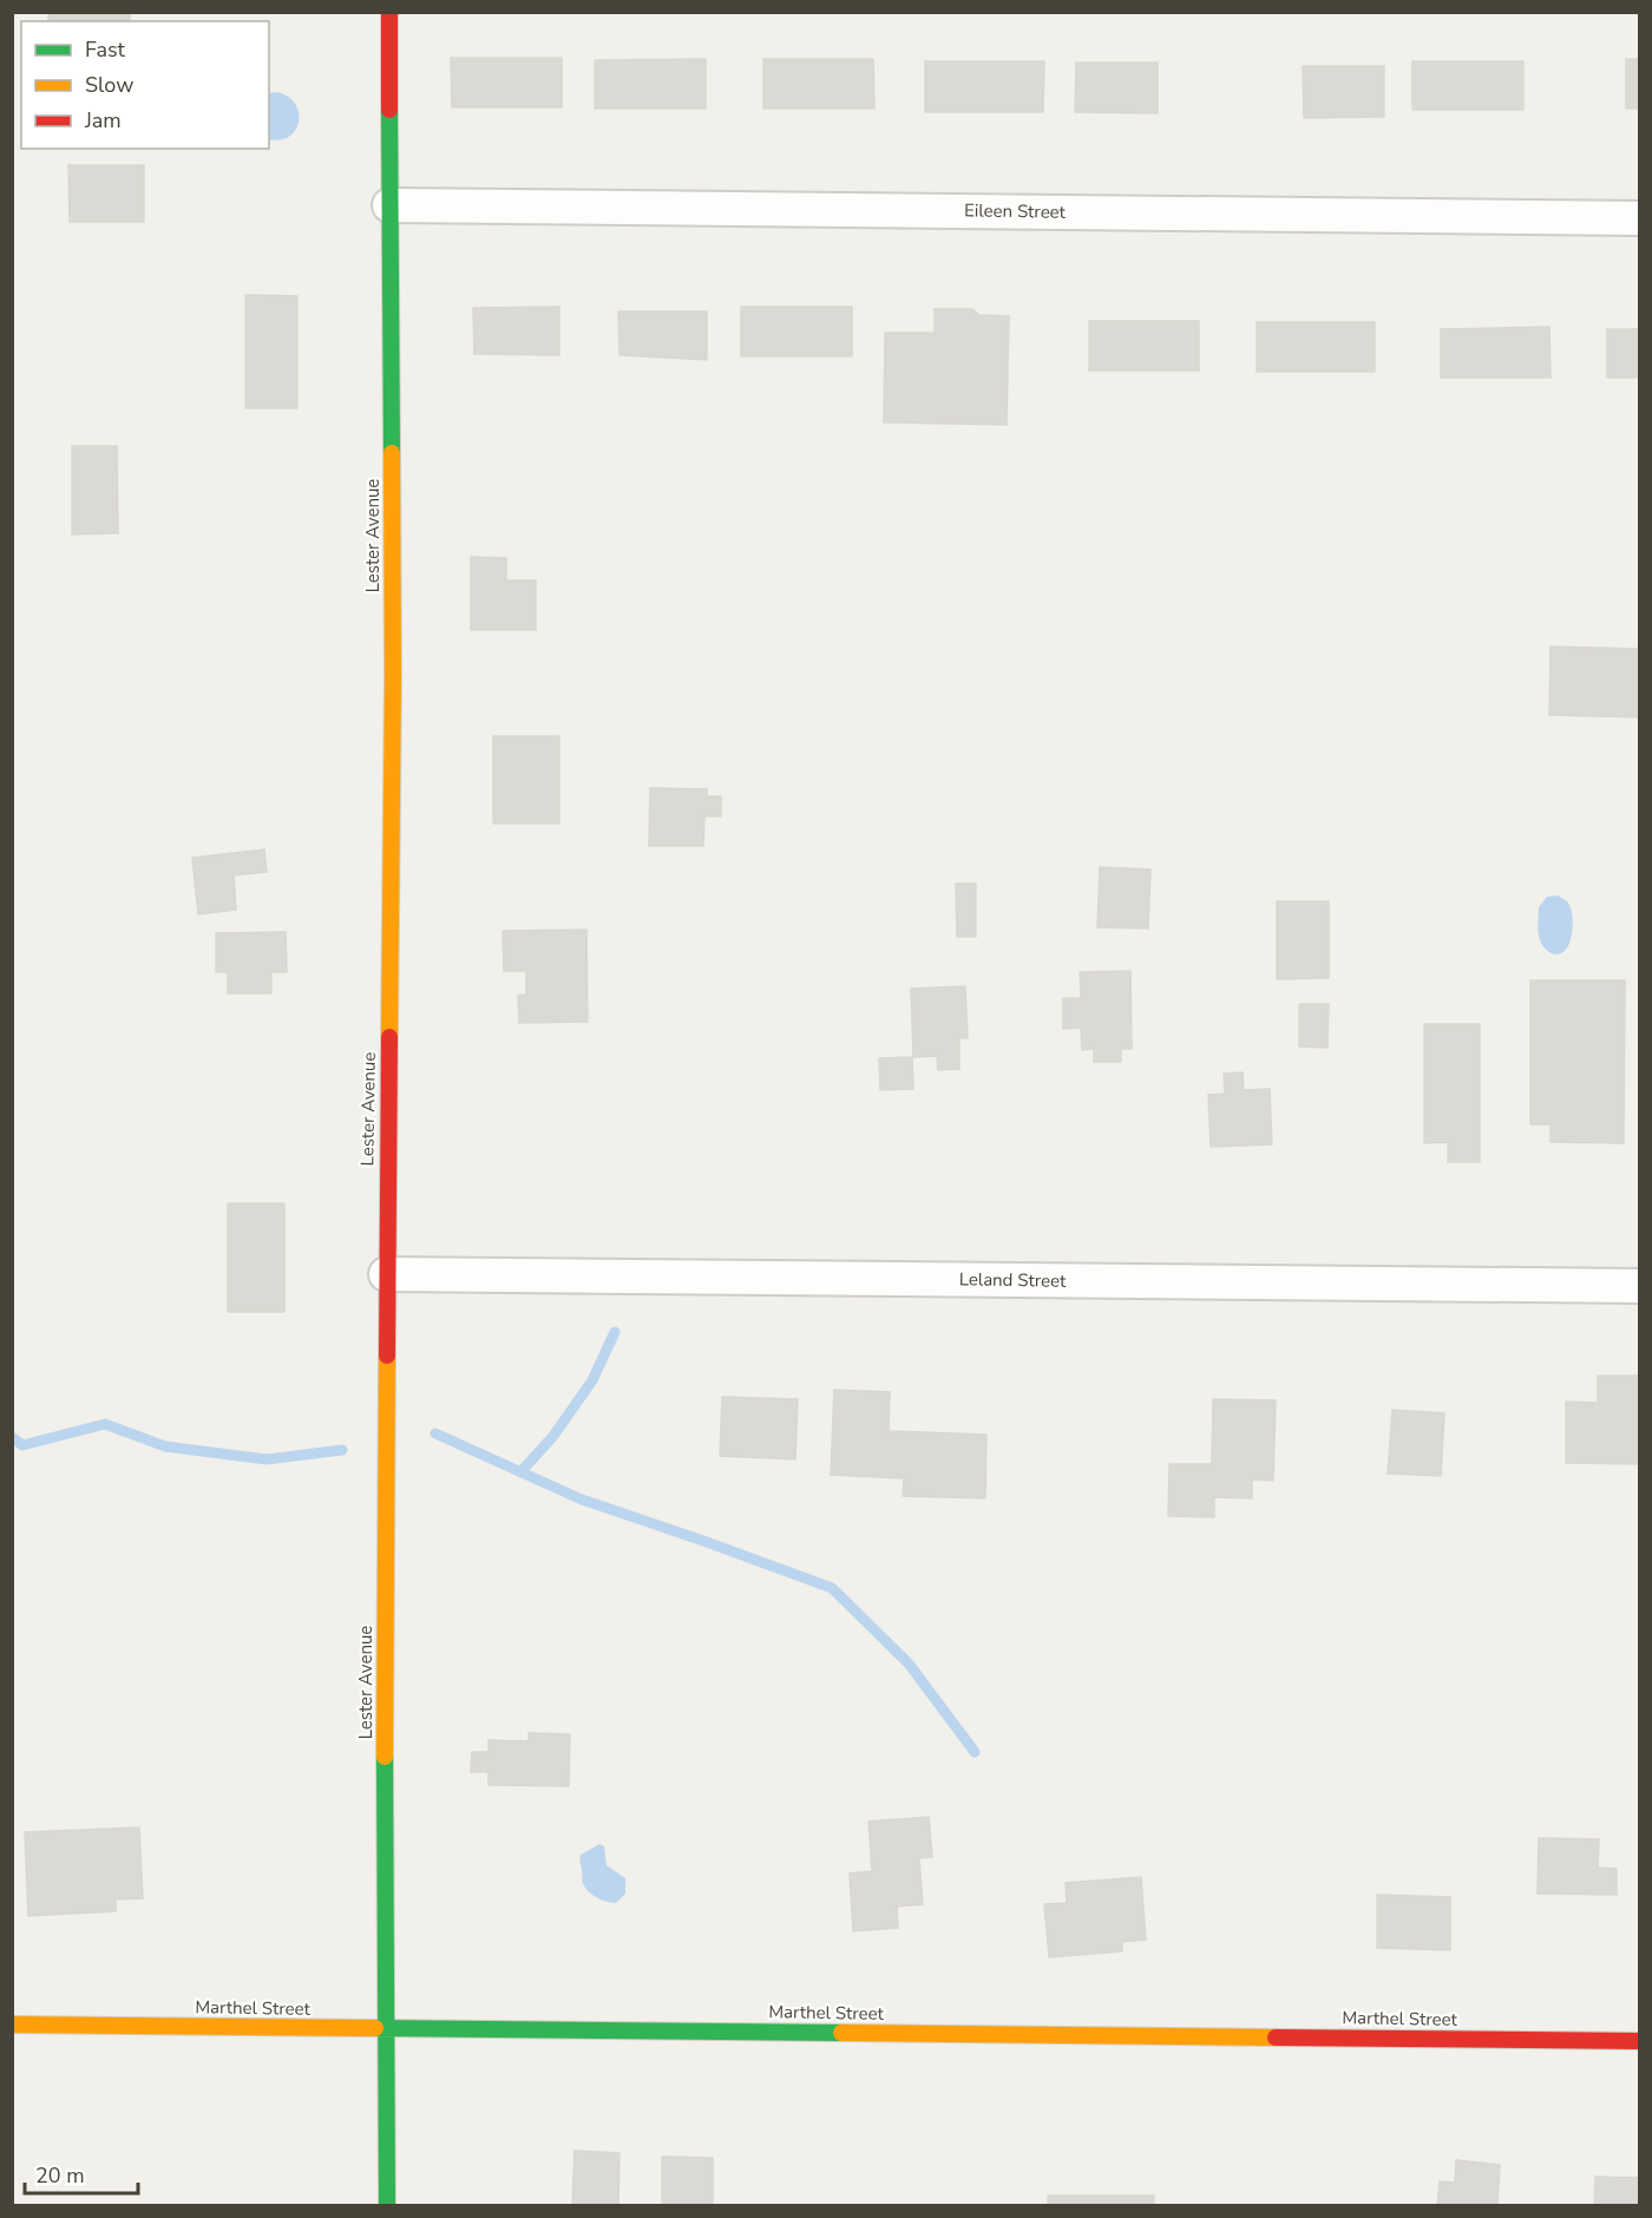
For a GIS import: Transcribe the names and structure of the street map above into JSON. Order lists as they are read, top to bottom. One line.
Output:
{"streets":{"street":["Eileen Street","Lester Avenue","Leland Street","Marthel Street"]},"crossings":[["Eileen Street","Lester Avenue"],["Lester Avenue","Leland Street"],["Lester Avenue","Marthel Street"]],"legend":["Fast","Slow","Jam"],"scale_bar":"20 m"}
